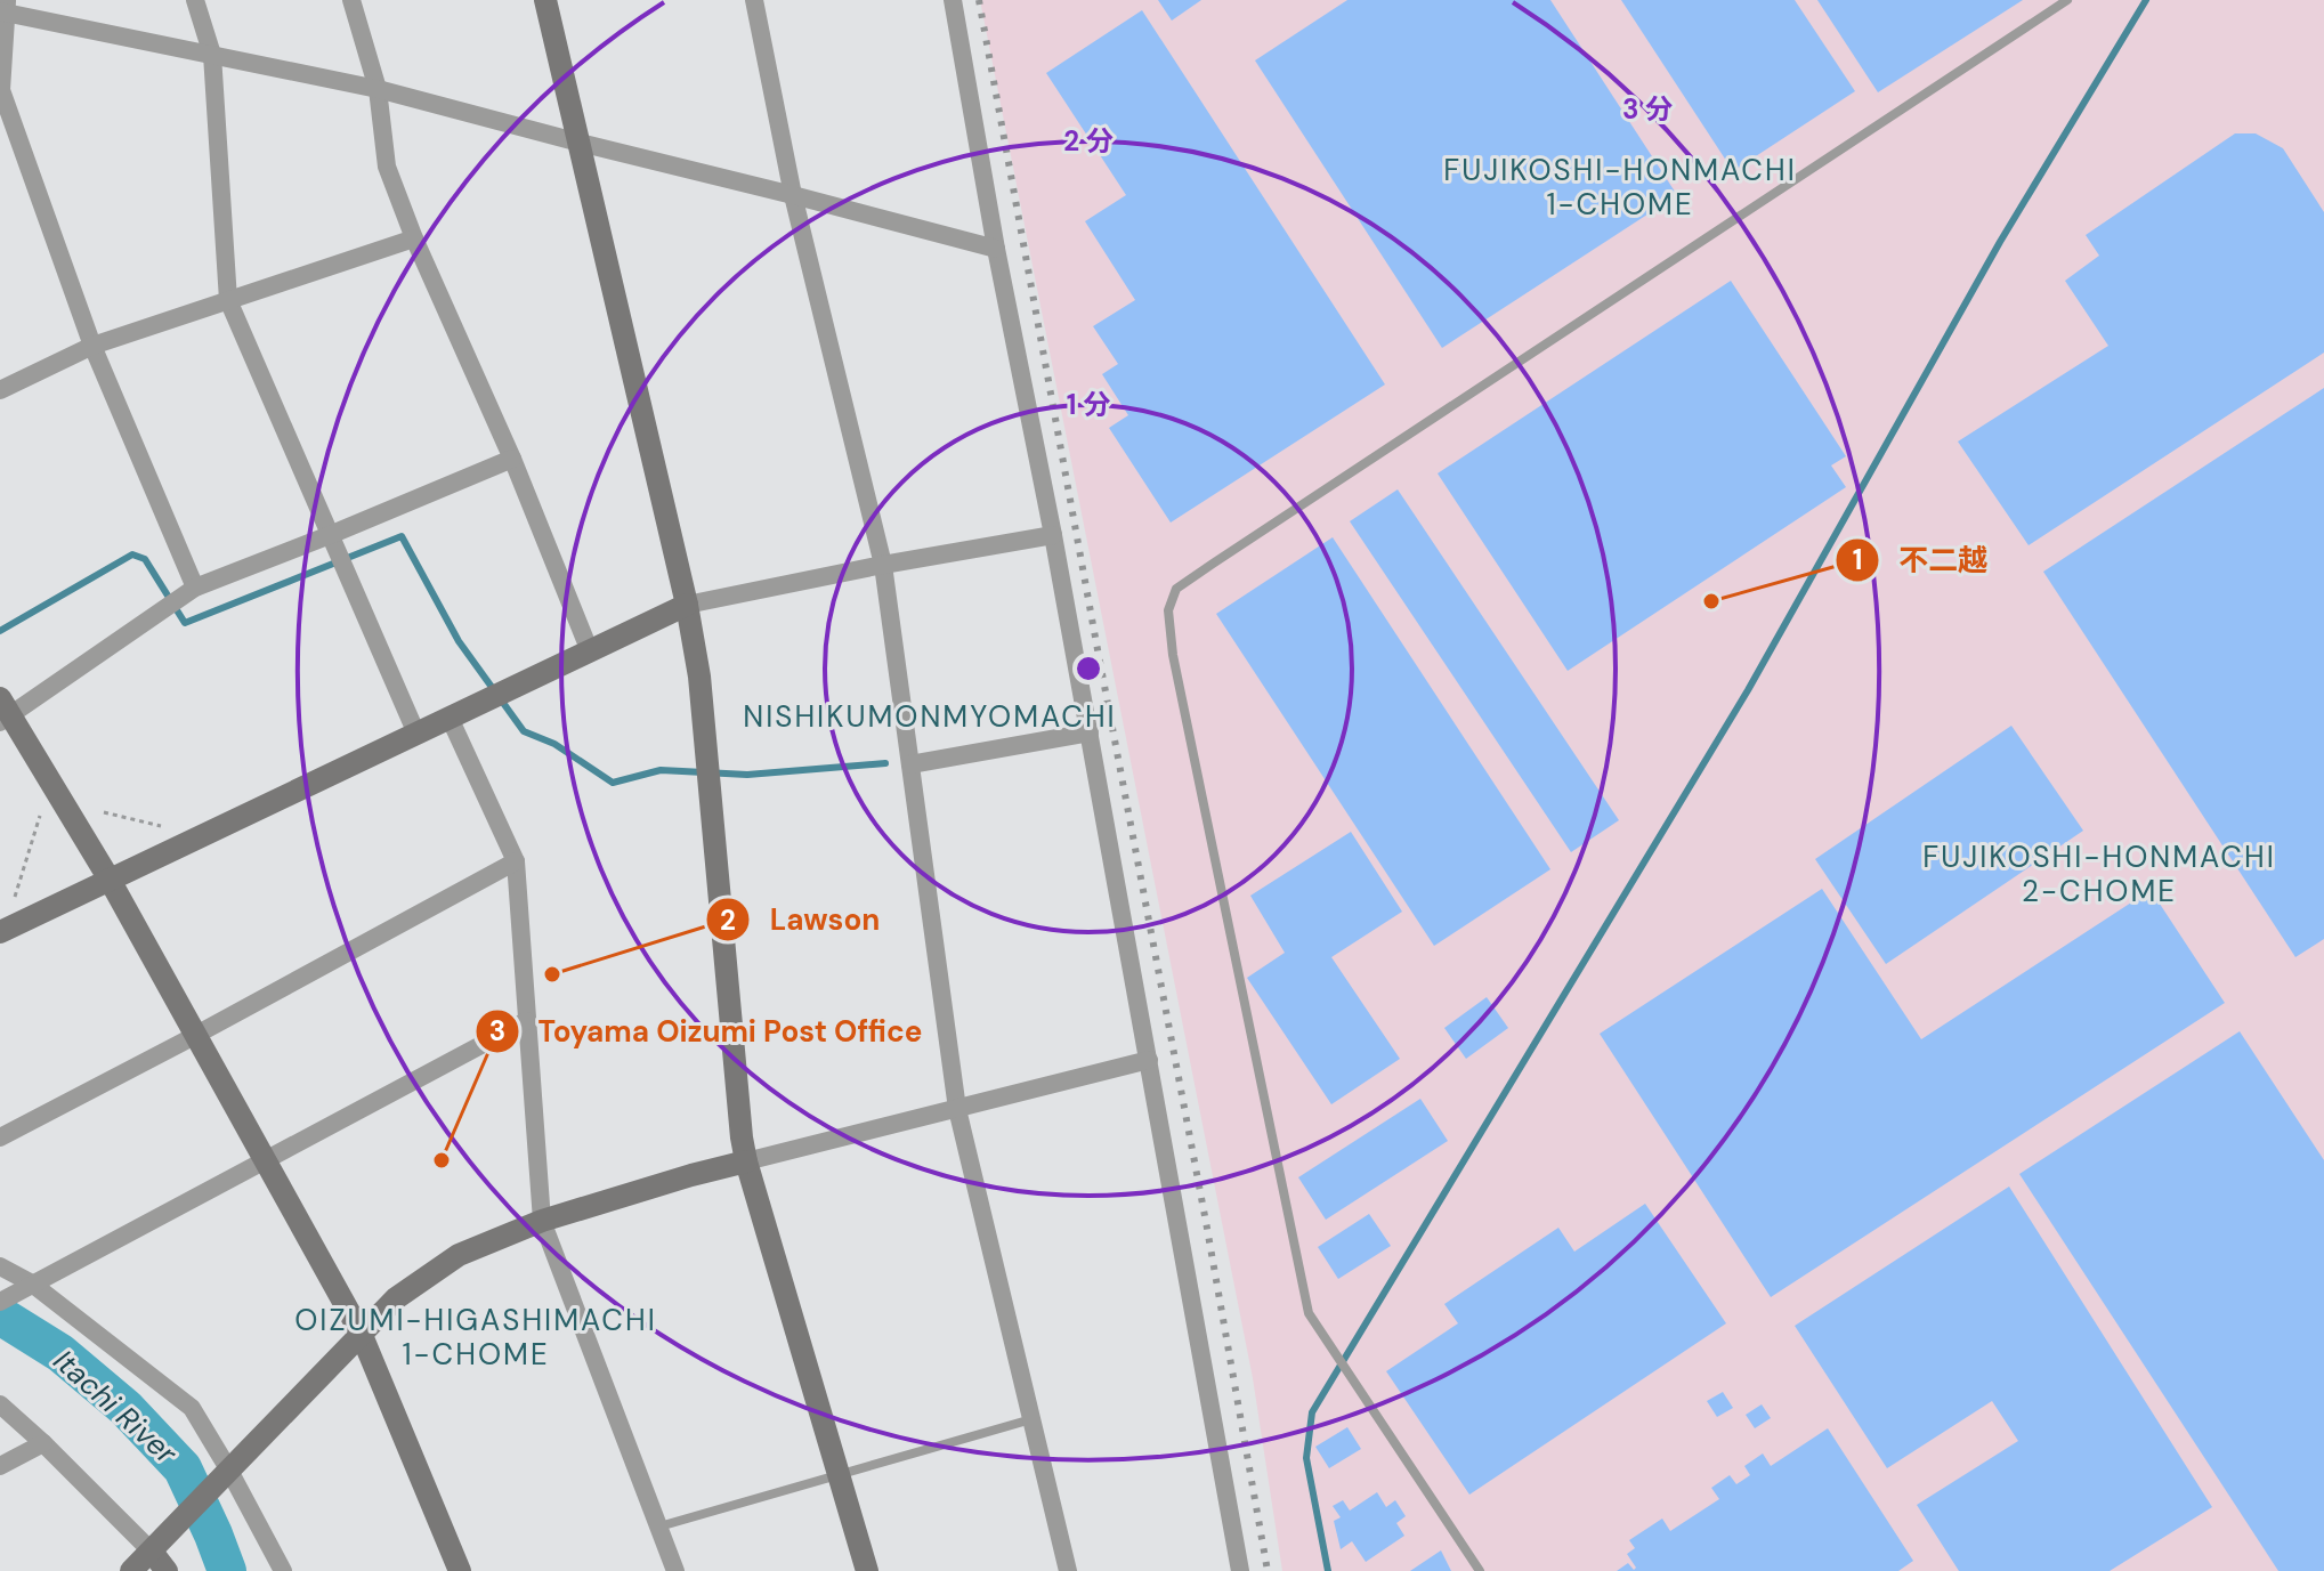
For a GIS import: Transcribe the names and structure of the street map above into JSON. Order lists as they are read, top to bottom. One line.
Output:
{"districts":["FUJIKOSHI-HONMACHI 1-CHOME","NISHIKUMONMYOMACHI","FUJIKOSHI-HONMACHI 2-CHOME","OIZUMI-HIGASHIMACHI 1-CHOME"],"water":["Itachi River"],"places":["不二越","Lawson","Toyama Oizumi Post Office"],"rings":["3 分","2 分","1 分"]}
